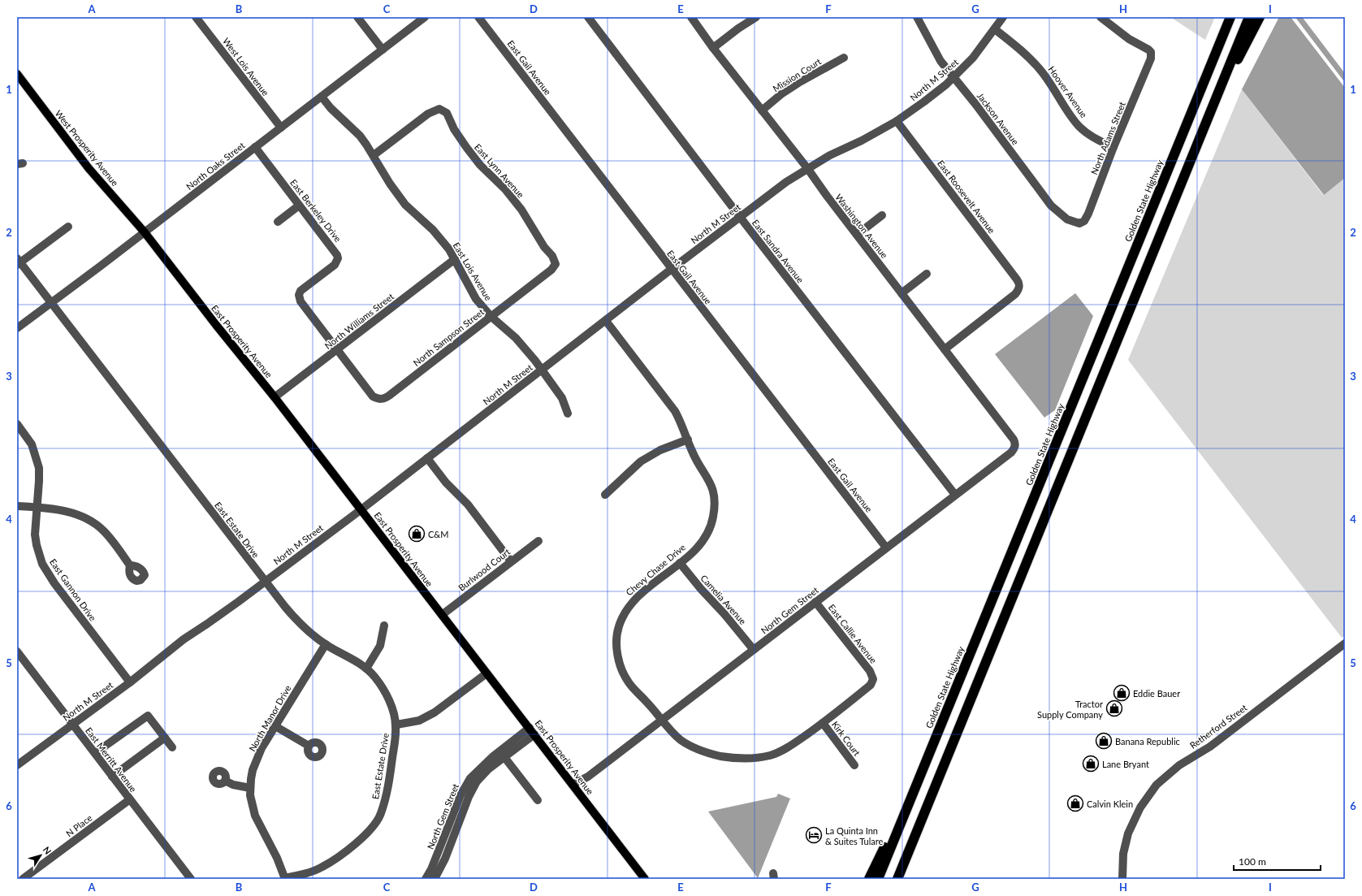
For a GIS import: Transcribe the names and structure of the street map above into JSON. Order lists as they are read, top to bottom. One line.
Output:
{"streets":{"highway":["Golden State Highway"],"main road":["West Prosperity Avenue","East Prosperity Avenue"],"street":["West Lois Avenue","East Gail Avenue","Mission Court","North M Street","Hoover Avenue","Jackson Avenue","North Adams Street","North Oaks Street","East Lynn Avenue","East Roosevelt Avenue","East Berkeley Drive","Washington Avenue","East Sandra Avenue","East Lois Avenue","North Williams Street","North Sampson Street","East Estate Drive","Burlwood Court","Chevy Chase Drive","East Gannon Drive","Camelia Avenue","North Gem Street","East Callie Avenue","North Manor Drive","Retherford Street","Kirk Court","East Merritt Avenue","N Place"]},"crossings":[["West Lois Avenue","North Oaks Street"],["East Gail Avenue","North M Street"],["East Gail Avenue","North Gem Street"],["Mission Court","Washington Avenue"],["North M Street","Hoover Avenue"],["North M Street","Jackson Avenue"],["North M Street","East Roosevelt Avenue"],["North M Street","Washington Avenue"],["North M Street","East Sandra Avenue"],["North M Street","East Lois Avenue"],["North M Street","East Prosperity Avenue"],["North M Street","East Estate Drive"],["North M Street","Chevy Chase Drive"],["North M Street","East Gannon Drive"],["North M Street","East Merritt Avenue"],["Hoover Avenue","North Adams Street"],["Jackson Avenue","North Adams Street"],["West Prosperity Avenue","North Oaks Street"],["West Prosperity Avenue","East Prosperity Avenue"],["North Oaks Street","East Berkeley Drive"],["North Oaks Street","East Lois Avenue"],["North Oaks Street","East Prosperity Avenue"],["North Oaks Street","East Estate Drive"],["East Lynn Avenue","East Lois Avenue"],["East Lynn Avenue","North Sampson Street"],["East Roosevelt Avenue","Washington Avenue"],["East Berkeley Drive","North Williams Street"],["East Berkeley Drive","North Sampson Street"],["Washington Avenue","North Gem Street"],["East Sandra Avenue","North Gem Street"],["East Lois Avenue","North Williams Street"],["East Lois Avenue","North Sampson Street"],["North Williams Street","East Prosperity Avenue"],["East Prosperity Avenue","Burlwood Court"],["East Prosperity Avenue","North Gem Street"],["East Estate Drive","North Manor Drive"],["Chevy Chase Drive","Camelia Avenue"],["Chevy Chase Drive","North Gem Street"],["Chevy Chase Drive","East Callie Avenue"],["Chevy Chase Drive","Kirk Court"],["Camelia Avenue","North Gem Street"],["North Gem Street","East Callie Avenue"],["East Merritt Avenue","N Place"]],"places":{"shop":["C&M","Eddie Bauer","Tractor Supply Company","Banana Republic","Lane Bryant","Calvin Klein"],"hotel":["La Quinta Inn & Suites Tulare"]},"scale_bar":"100 m","north":"top right","grid":{"columns":["A","B","C","D","E","F","G","H","I"],"rows":["1","2","3","4","5","6"]}}
